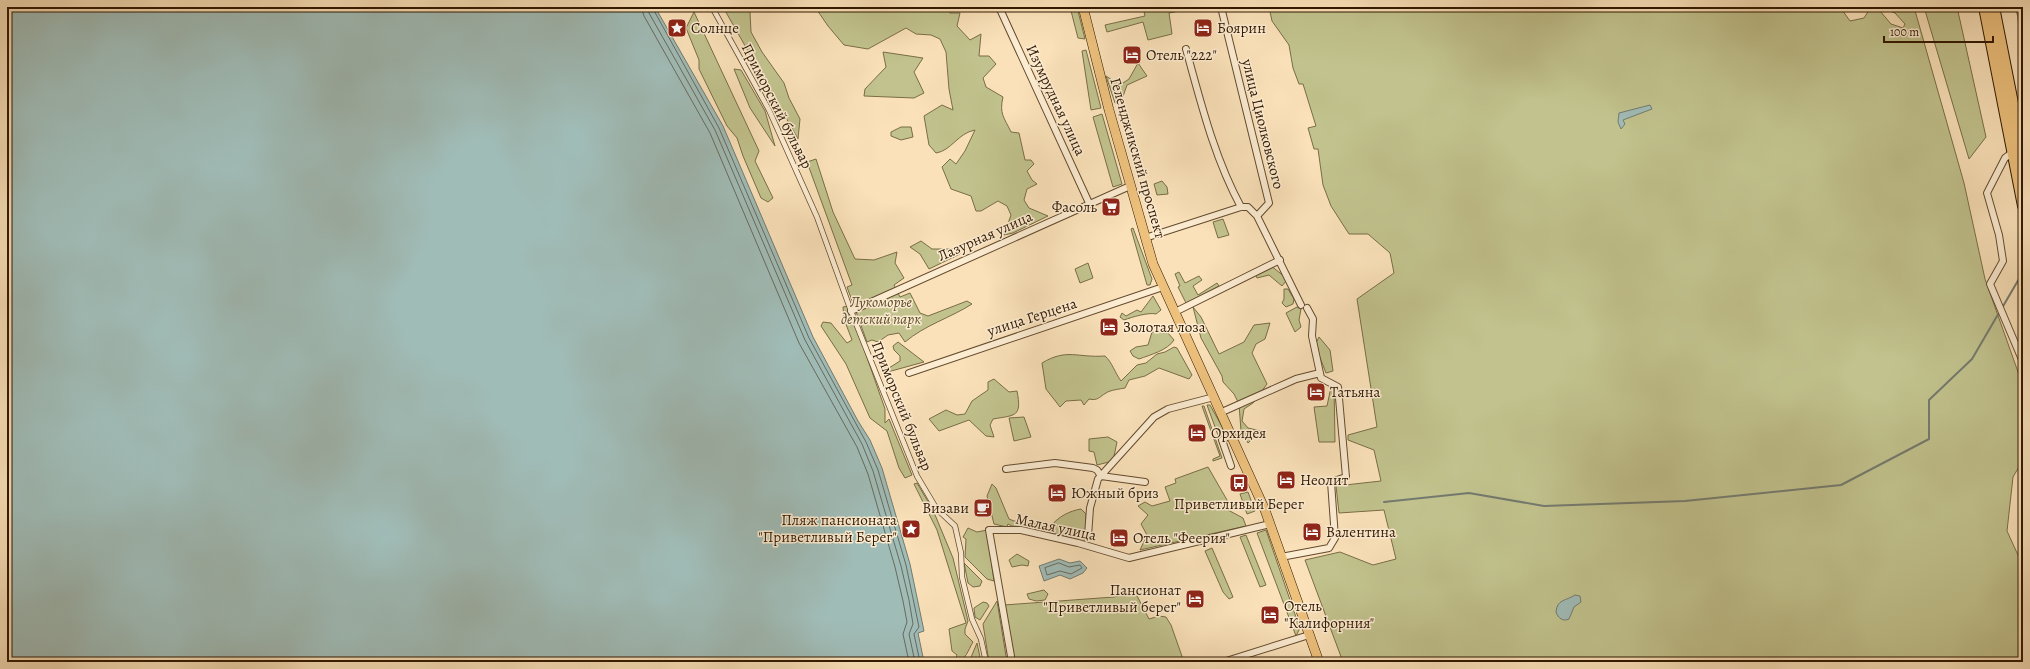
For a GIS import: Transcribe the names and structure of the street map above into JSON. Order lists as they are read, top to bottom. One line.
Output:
{"streets":{"main road":["Геленджикский проспект"],"street":["Изумрудная улица","Приморский бульвар","улица Циолковского","Лазурная улица","улица Герцена","Малая улица"]},"crossings":[["Изумрудная улица","Лазурная улица"],["Приморский бульвар","Лазурная улица"],["Геленджикский проспект","Лазурная улица"],["Геленджикский проспект","улица Герцена"],["Геленджикский проспект","Малая улица"]],"parks":["Лукоморье детский парк"],"places":{"place":["Солнце","Пляж пансионата \"Приветливый Берег\""],"hotel":["Боярин","Отель \"222\"","Золотая лоза","Татьяна","Орхидея","Неолит","Южный бриз","Валентина","Отель \"Феерия\"","Пансионат \"Приветливый берег\"","Отель \"Калифорния\""],"supermarket":["Фасоль"],"bus stop":["Приветливый Берег"],"cafe":["Визави"]},"scale_bar":"100 m"}
